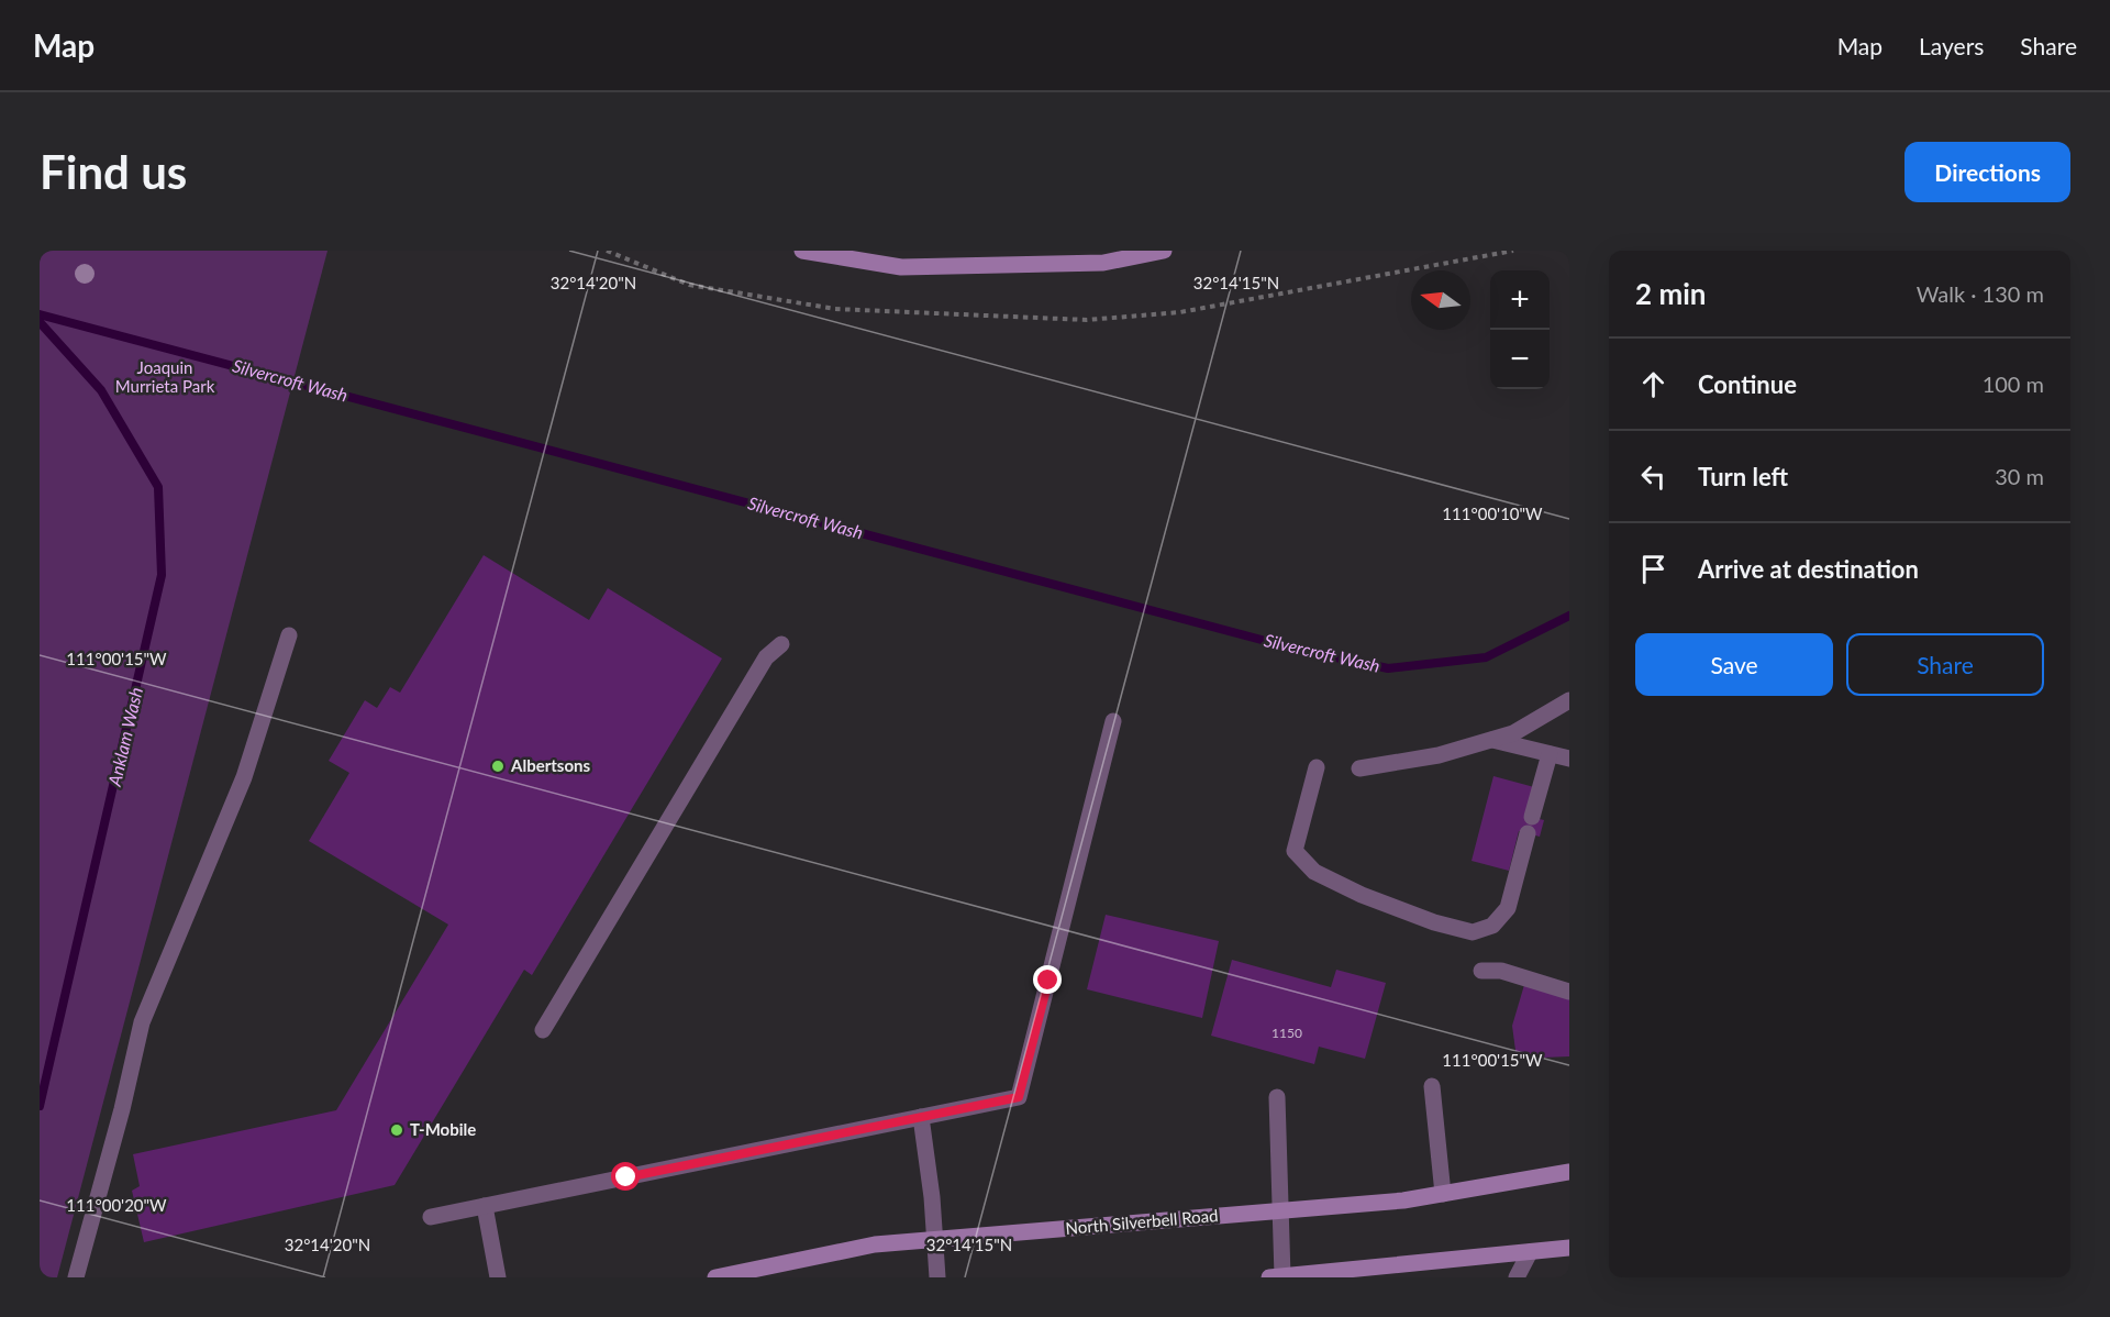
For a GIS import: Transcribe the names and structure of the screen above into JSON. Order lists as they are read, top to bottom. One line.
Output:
{"streets":{"main road":["North Silverbell Road"]},"water":["Silvercroft Wash","Anklam Wash"],"parks":["Joaquin Murrieta Park"],"places":["Albertsons","T-Mobile"],"house_numbers":["1150"],"north":"left","page":{"header":"Map","nav":["Map","Layers","Share"],"buttons":["Directions",["Save","Share"]],"title":"Find us","heading":["2 min","Walk · 130 m"],"map_buttons":["+","−"],"list":[["Continue","100 m"],["Turn left","30 m"],"Arrive at destination"]},"coordinates":["32°14'20\"N","32°14'15\"N","111°00'10\"W","111°00'15\"W","111°00'20\"W"]}
